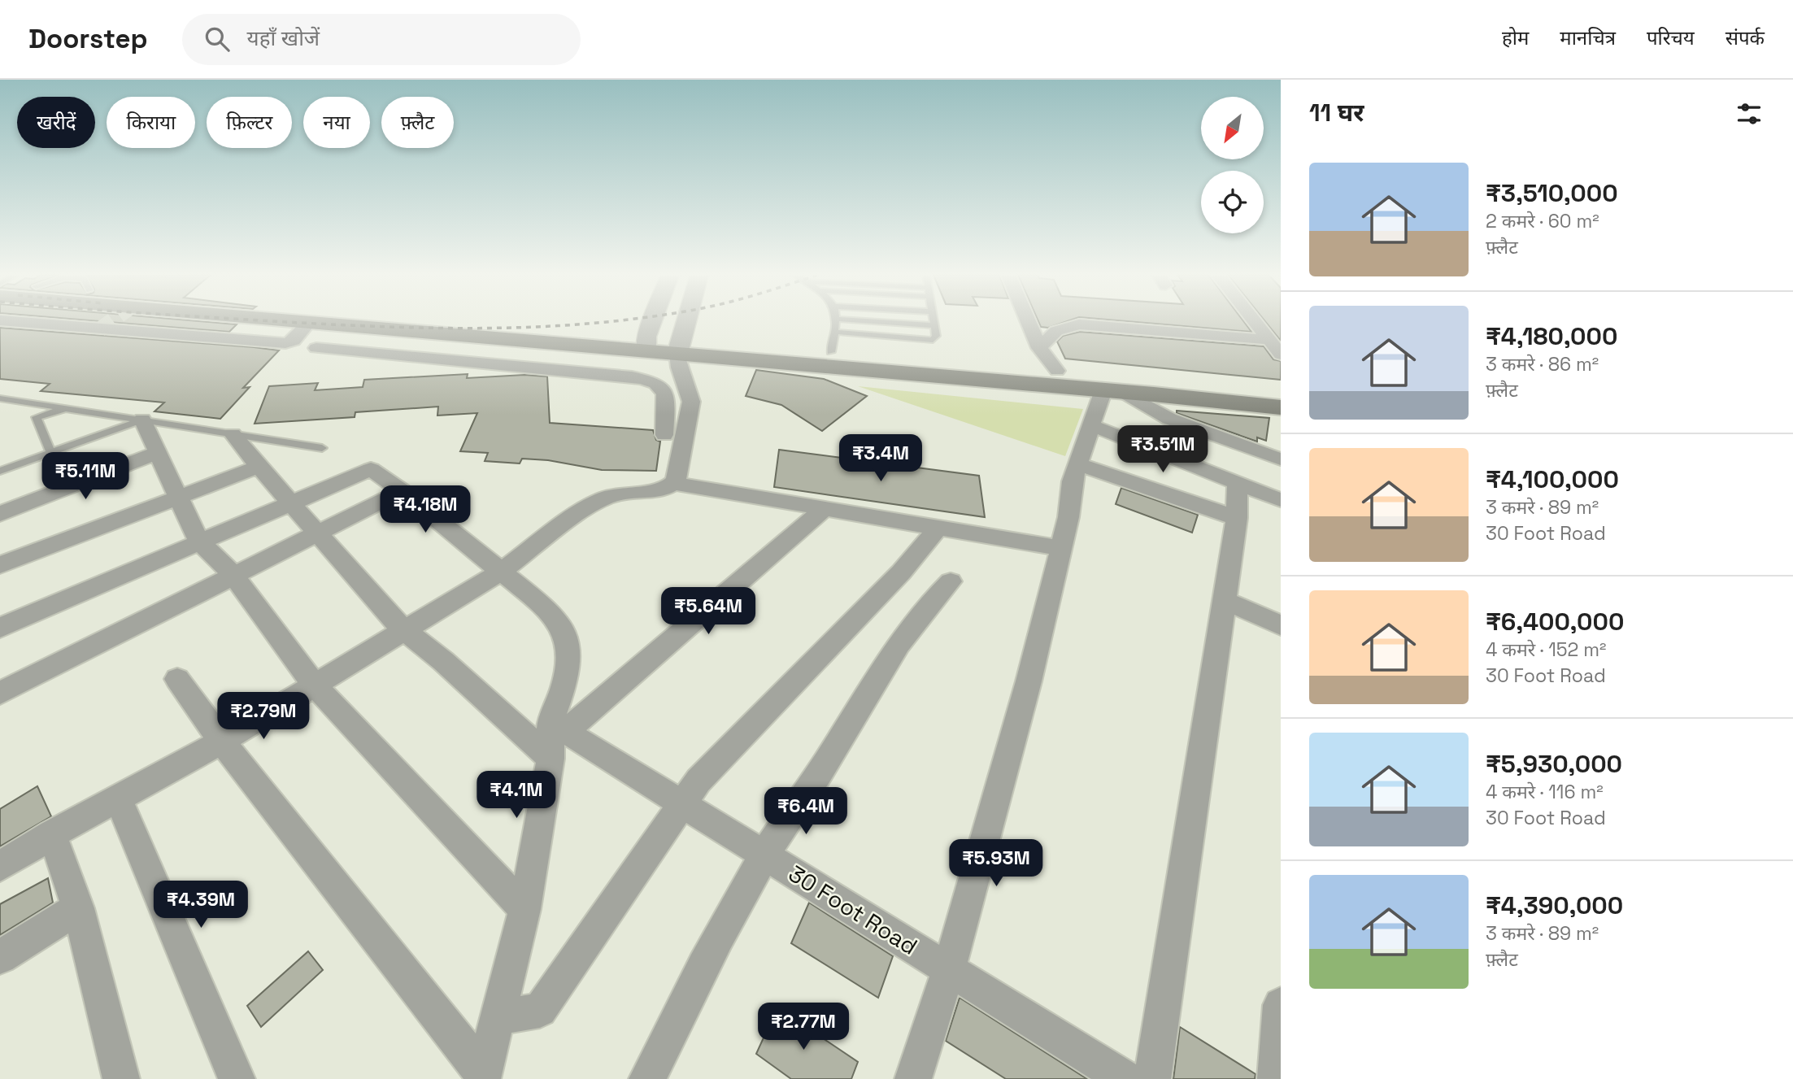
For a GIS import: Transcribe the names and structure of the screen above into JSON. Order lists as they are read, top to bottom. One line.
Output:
{"streets":{"street":["30 Foot Road"]},"north":"bottom left","page":{"header":"Doorstep","search":"यहाँ खोजें","nav":["होम","मानचित्र","परिचय","संपर्क"],"heading":"11 घर","chip":["खरीदें","किराया","फ़िल्टर","नया","फ़्लैट"],"list":[{"name":"₹3,510,000","note":"2 कमरे · 60 m² · फ़्लैट"},{"name":"₹4,180,000","note":"3 कमरे · 86 m² · फ़्लैट"},{"name":"₹4,100,000","note":"3 कमरे · 89 m² · 30 Foot Road"},{"name":"₹6,400,000","note":"4 कमरे · 152 m² · 30 Foot Road"},{"name":"₹5,930,000","note":"4 कमरे · 116 m² · 30 Foot Road"},{"name":"₹4,390,000","note":"3 कमरे · 89 m² · फ़्लैट"}],"price":["₹3.51M","₹3.4M","₹5.11M","₹4.18M","₹5.64M","₹2.79M","₹4.1M","₹6.4M","₹5.93M","₹4.39M","₹2.77M"]}}
